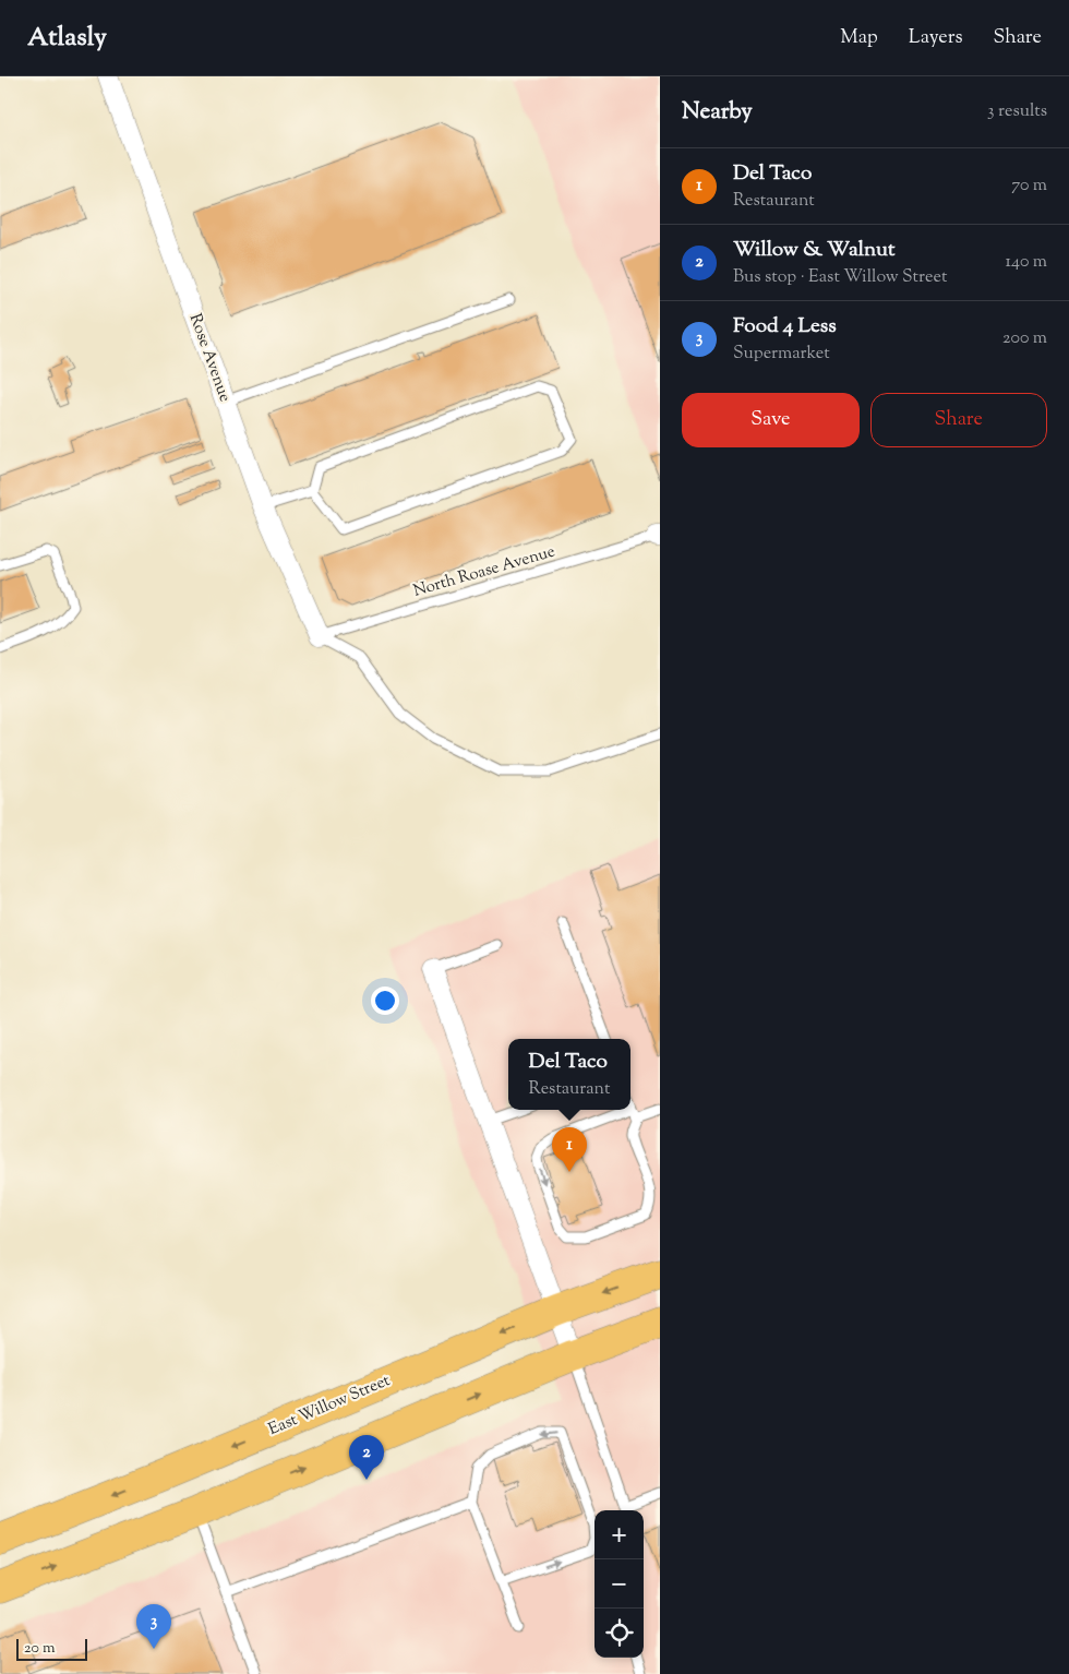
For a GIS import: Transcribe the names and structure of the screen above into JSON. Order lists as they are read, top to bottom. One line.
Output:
{"streets":{"main road":["East Willow Street"],"street":["Rose Avenue"],"lane":["North Roase Avenue"]},"crossings":[["Rose Avenue","North Roase Avenue"]],"scale_bar":"20 m","page":{"header":"Atlasly","nav":["Map","Layers","Share"],"heading":["Nearby","3 results"],"list":[{"mark":"1","name":"Del Taco","note":"Restaurant","value":"70 m"},{"mark":"2","name":"Willow & Walnut","note":"Bus stop · East Willow Street","value":"140 m"},{"mark":"3","name":"Food 4 Less","note":"Supermarket","value":"200 m"}],"buttons":["Save","Share"],"popup":["Del Taco","Restaurant"],"pins":["1","2","3"],"map_buttons":["+","−"],"scale":"20 m"}}
